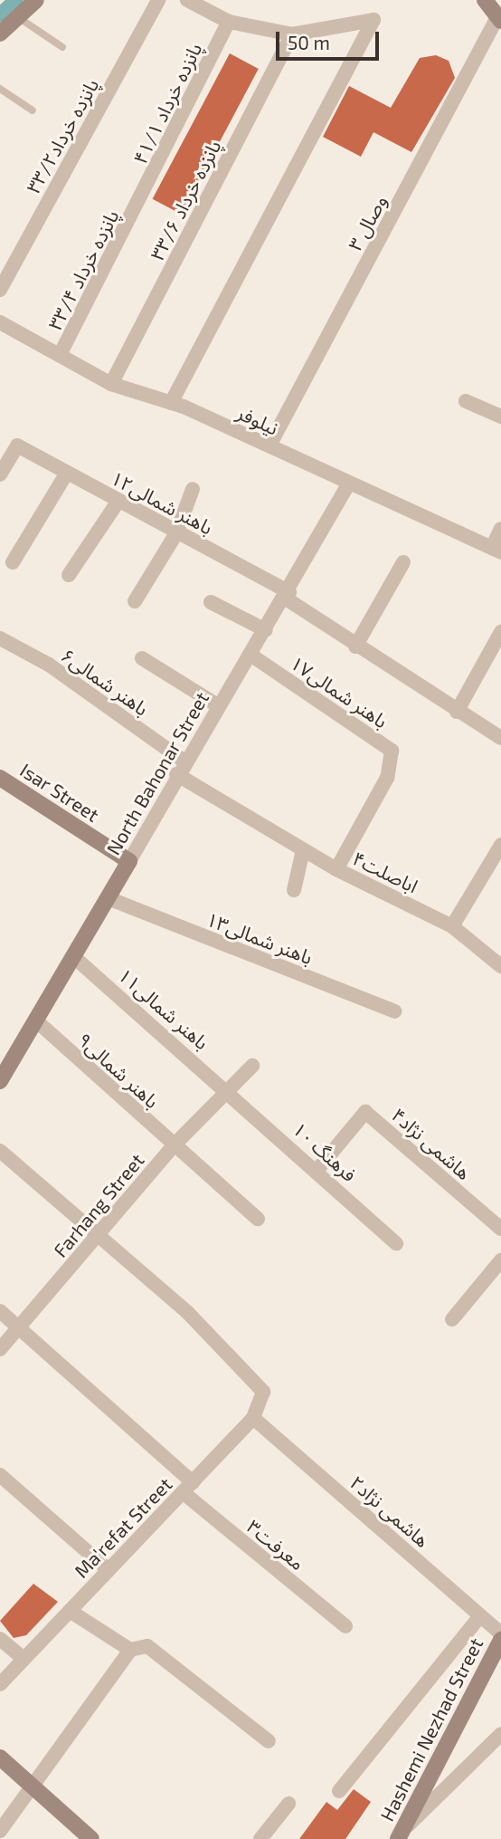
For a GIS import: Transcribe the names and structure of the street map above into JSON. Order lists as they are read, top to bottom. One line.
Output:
{"streets":{"street":["پانزده خرداد ۴۱/۱","پانزده خرداد۳۳/۲","پانزده خرداد ۳۳/۶","وصال ۳","پانزده خرداد ۳۳/۴","نیلوفر","باهنر شمالی۱۲","باهنر شمالی۶","باهنر شمالی۱۷","North Bahonar Street","Isar Street","اباصلت۴","باهنر شمالی۱۳","باهنر شمالی۱۱","باهنر شمالی۹","هاشمی نژاد۴","فرهنگ ۱۰","Farhang Street","هاشمی نژاد۲","Ma'refat Street","معرفت۳","Hashemi Nezhad Street"]},"crossings":[["پانزده خرداد ۴۱/۱","پانزده خرداد ۳۳/۴"],["پانزده خرداد ۳۳/۶","نیلوفر"],["وصال ۳","نیلوفر"],["پانزده خرداد ۳۳/۴","نیلوفر"],["نیلوفر","North Bahonar Street"],["باهنر شمالی۱۲","North Bahonar Street"],["باهنر شمالی۶","North Bahonar Street"],["باهنر شمالی۶","اباصلت۴"],["باهنر شمالی۱۷","North Bahonar Street"],["باهنر شمالی۱۷","اباصلت۴"],["North Bahonar Street","Isar Street"],["North Bahonar Street","باهنر شمالی۱۳"],["North Bahonar Street","باهنر شمالی۱۱"],["North Bahonar Street","باهنر شمالی۹"],["باهنر شمالی۱۱","فرهنگ ۱۰"],["باهنر شمالی۱۱","Farhang Street"],["باهنر شمالی۹","Farhang Street"],["هاشمی نژاد۴","فرهنگ ۱۰"],["فرهنگ ۱۰","Farhang Street"],["Farhang Street","Ma'refat Street"],["Farhang Street","معرفت۳"],["هاشمی نژاد۲","Ma'refat Street"],["Ma'refat Street","معرفت۳"]],"scale_bar":"50 m"}
